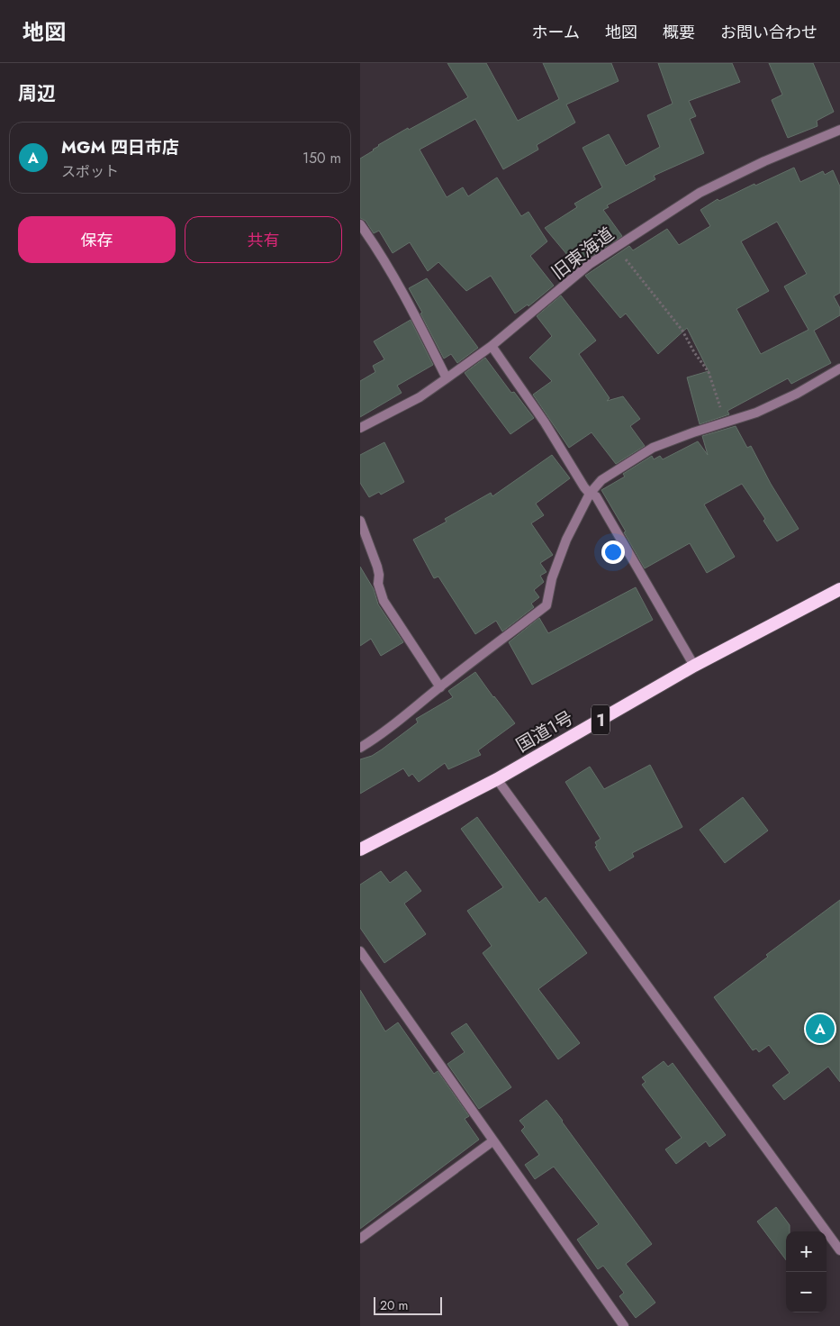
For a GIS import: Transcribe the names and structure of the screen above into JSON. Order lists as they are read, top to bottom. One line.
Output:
{"streets":{"highway":["1","国道1号"],"street":["旧東海道"]},"scale_bar":"20 m","page":{"header":"地図","nav":["ホーム","地図","概要","お問い合わせ"],"heading":"周辺","list":[{"mark":"A","name":"MGM 四日市店","note":"スポット","value":"150 m"}],"buttons":["保存","共有"],"pins":"A","map_buttons":["+","−"],"scale":"20 m"}}
